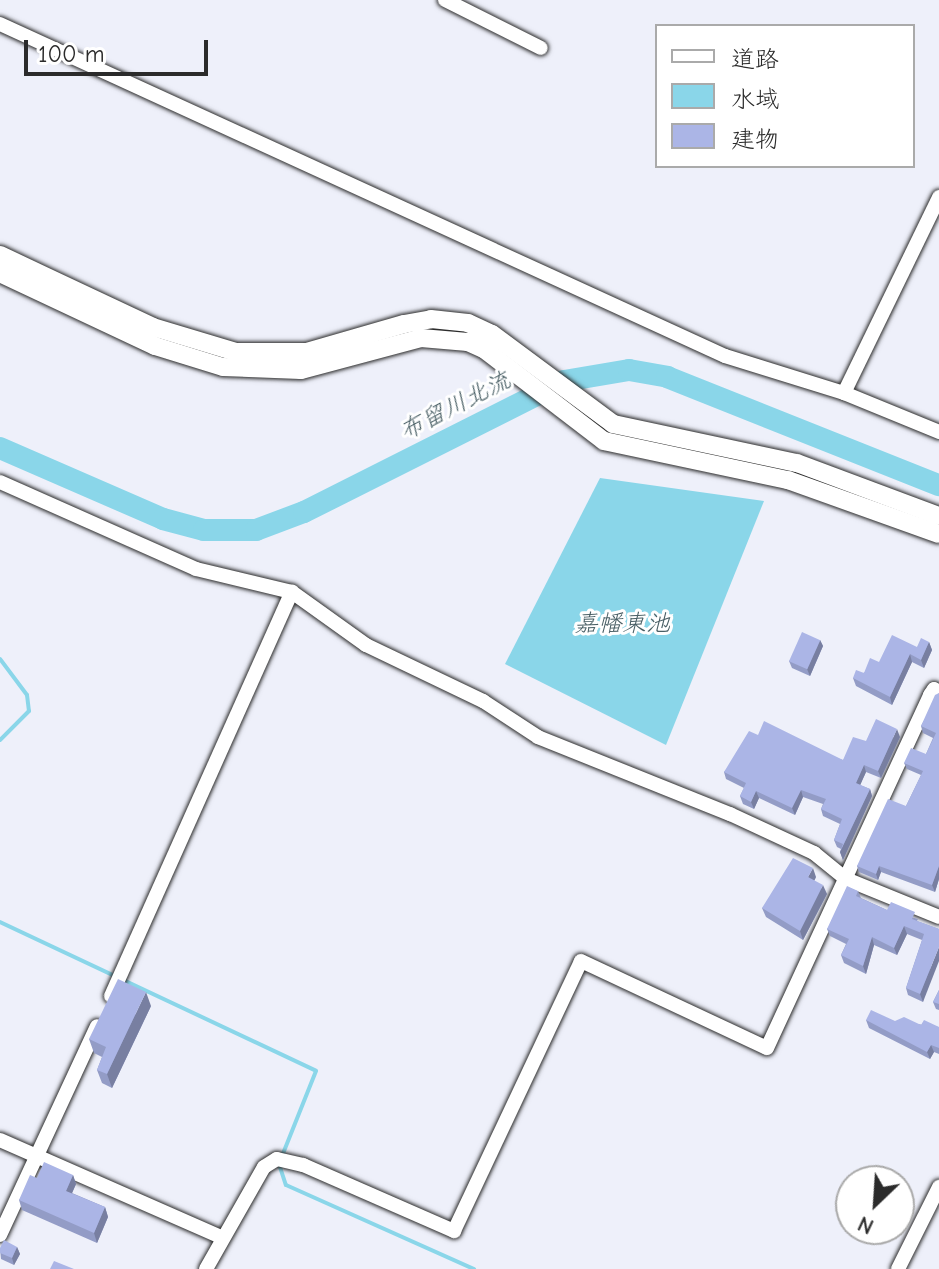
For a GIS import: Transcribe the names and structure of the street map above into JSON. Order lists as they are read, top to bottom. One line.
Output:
{"water":["布留川北流","嘉幡東池"],"legend":["道路","水域","建物"],"scale_bar":"100 m","north":"bottom left"}
